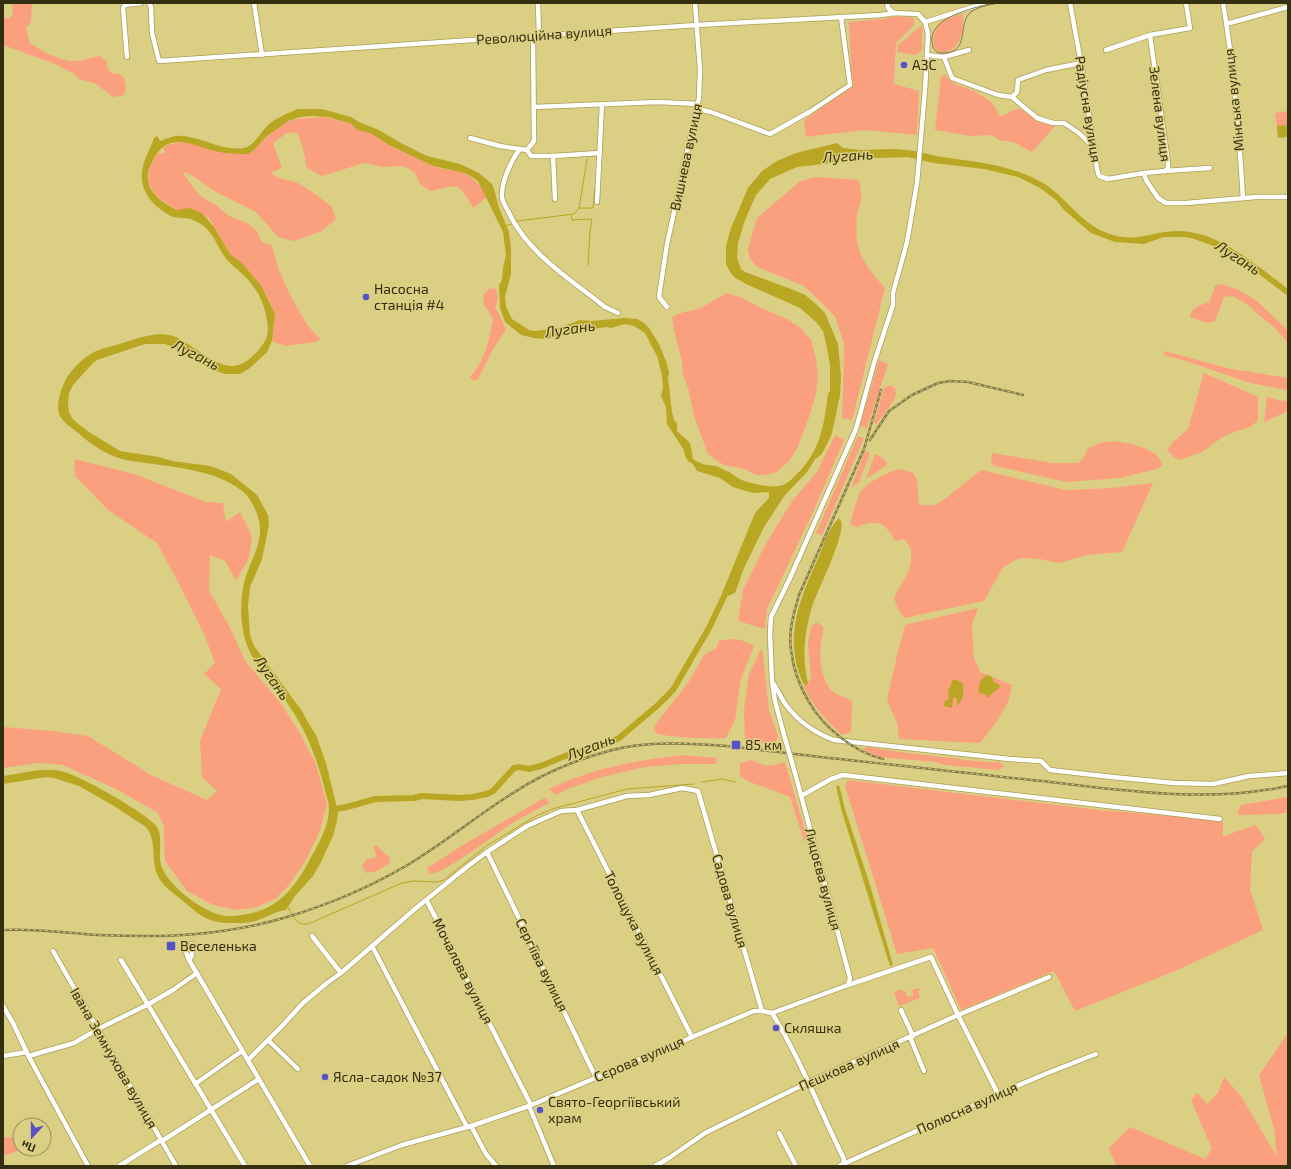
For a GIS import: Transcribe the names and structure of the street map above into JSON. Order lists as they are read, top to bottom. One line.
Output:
{"streets":{"street":["Революційна вулиця","Мінська вулиця","Радіусна вулиця","Зелена вулиця","Вишнева вулиця","Лицоєва вулиця","Садова вулиця","Толощука вулиця","Сергіїва вулиця","Мочалова вулиця","Івана Земнухова вулиця","Сєрова вулиця","Пєшкова вулиця","Полюсна вулиця"]},"crossings":[["Революційна вулиця","Вишнева вулиця"],["Революційна вулиця","Лицоєва вулиця"],["Радіусна вулиця","Зелена вулиця"],["Садова вулиця","Толощука вулиця"],["Садова вулиця","Сєрова вулиця"],["Толощука вулиця","Сєрова вулиця"],["Сергіїва вулиця","Сєрова вулиця"],["Мочалова вулиця","Сєрова вулиця"]],"water":["Лугань"],"places":{"other":["АЗС","Насосна станція #4","Скляшка","Ясла-садок №37","Свято-Георгіївський храм"],"transit":["85 км","Веселенька"]},"north":"bottom"}
